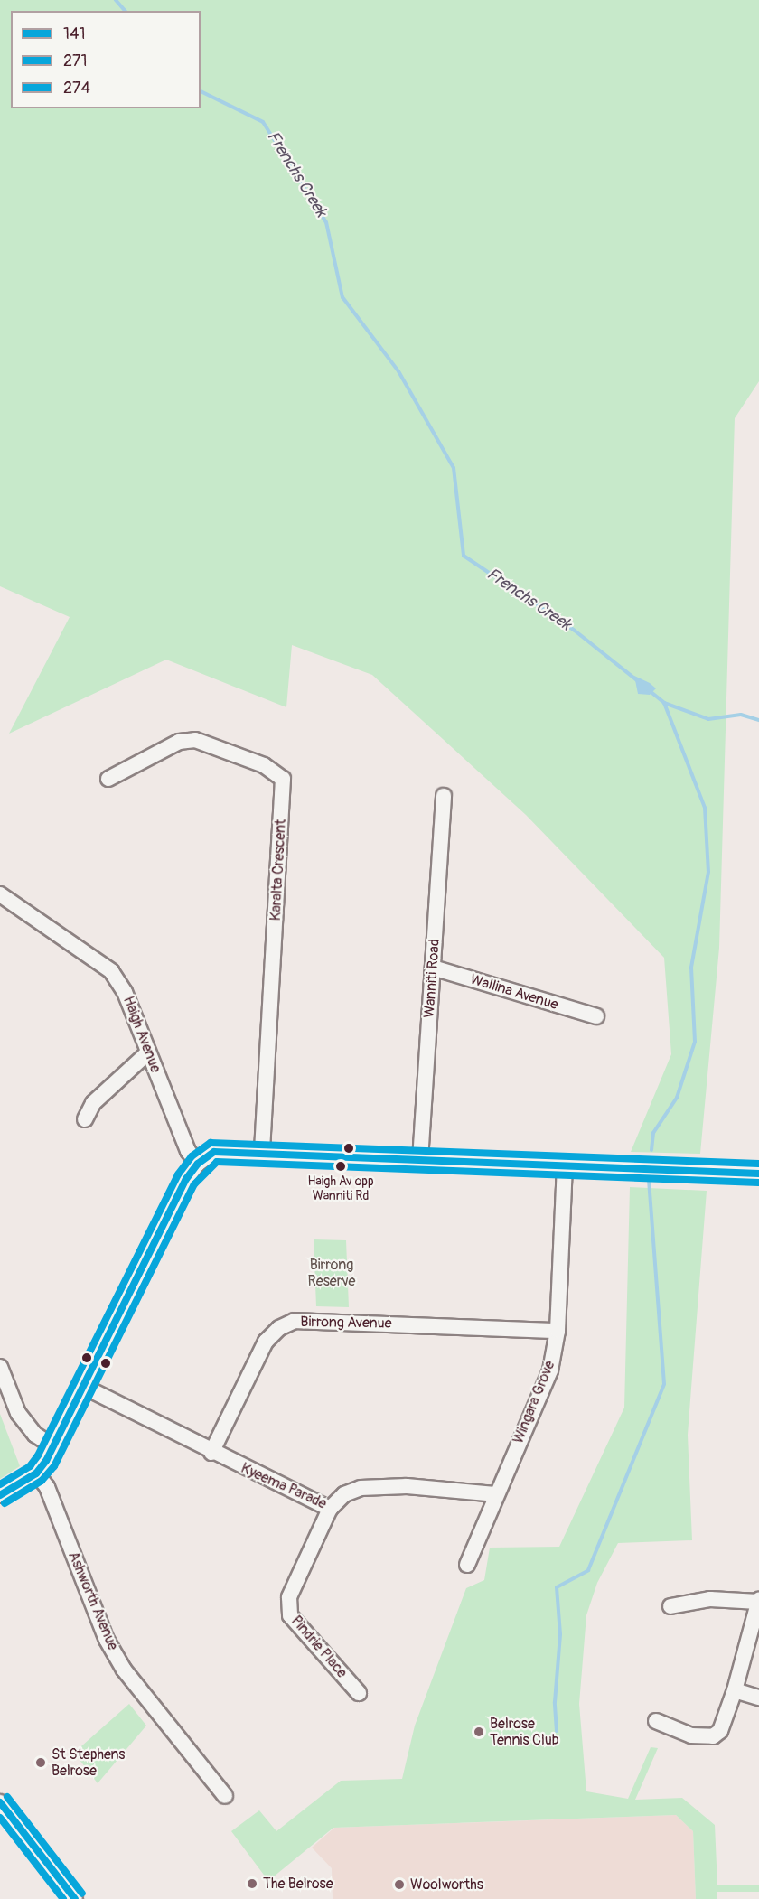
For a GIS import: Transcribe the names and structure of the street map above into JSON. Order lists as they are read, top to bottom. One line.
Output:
{"streets":{"street":["Karalta Crescent","Wanniti Road","Wallina Avenue","Haigh Avenue","Birrong Avenue","Wingara Grove","Kyeema Parade","Ashworth Avenue","Pindrie Place"]},"crossings":[["Wanniti Road","Wallina Avenue"],["Birrong Avenue","Wingara Grove"],["Birrong Avenue","Kyeema Parade"],["Wingara Grove","Kyeema Parade"],["Kyeema Parade","Pindrie Place"]],"water":["Frenchs Creek"],"parks":["Birrong Reserve"],"places":["Haigh Av opp Wanniti Rd","Belrose Tennis Club","St Stephens Belrose","The Belrose","Woolworths"],"lines":["transit line 274","transit line 141","transit line 271"],"legend":["141","271","274"]}
